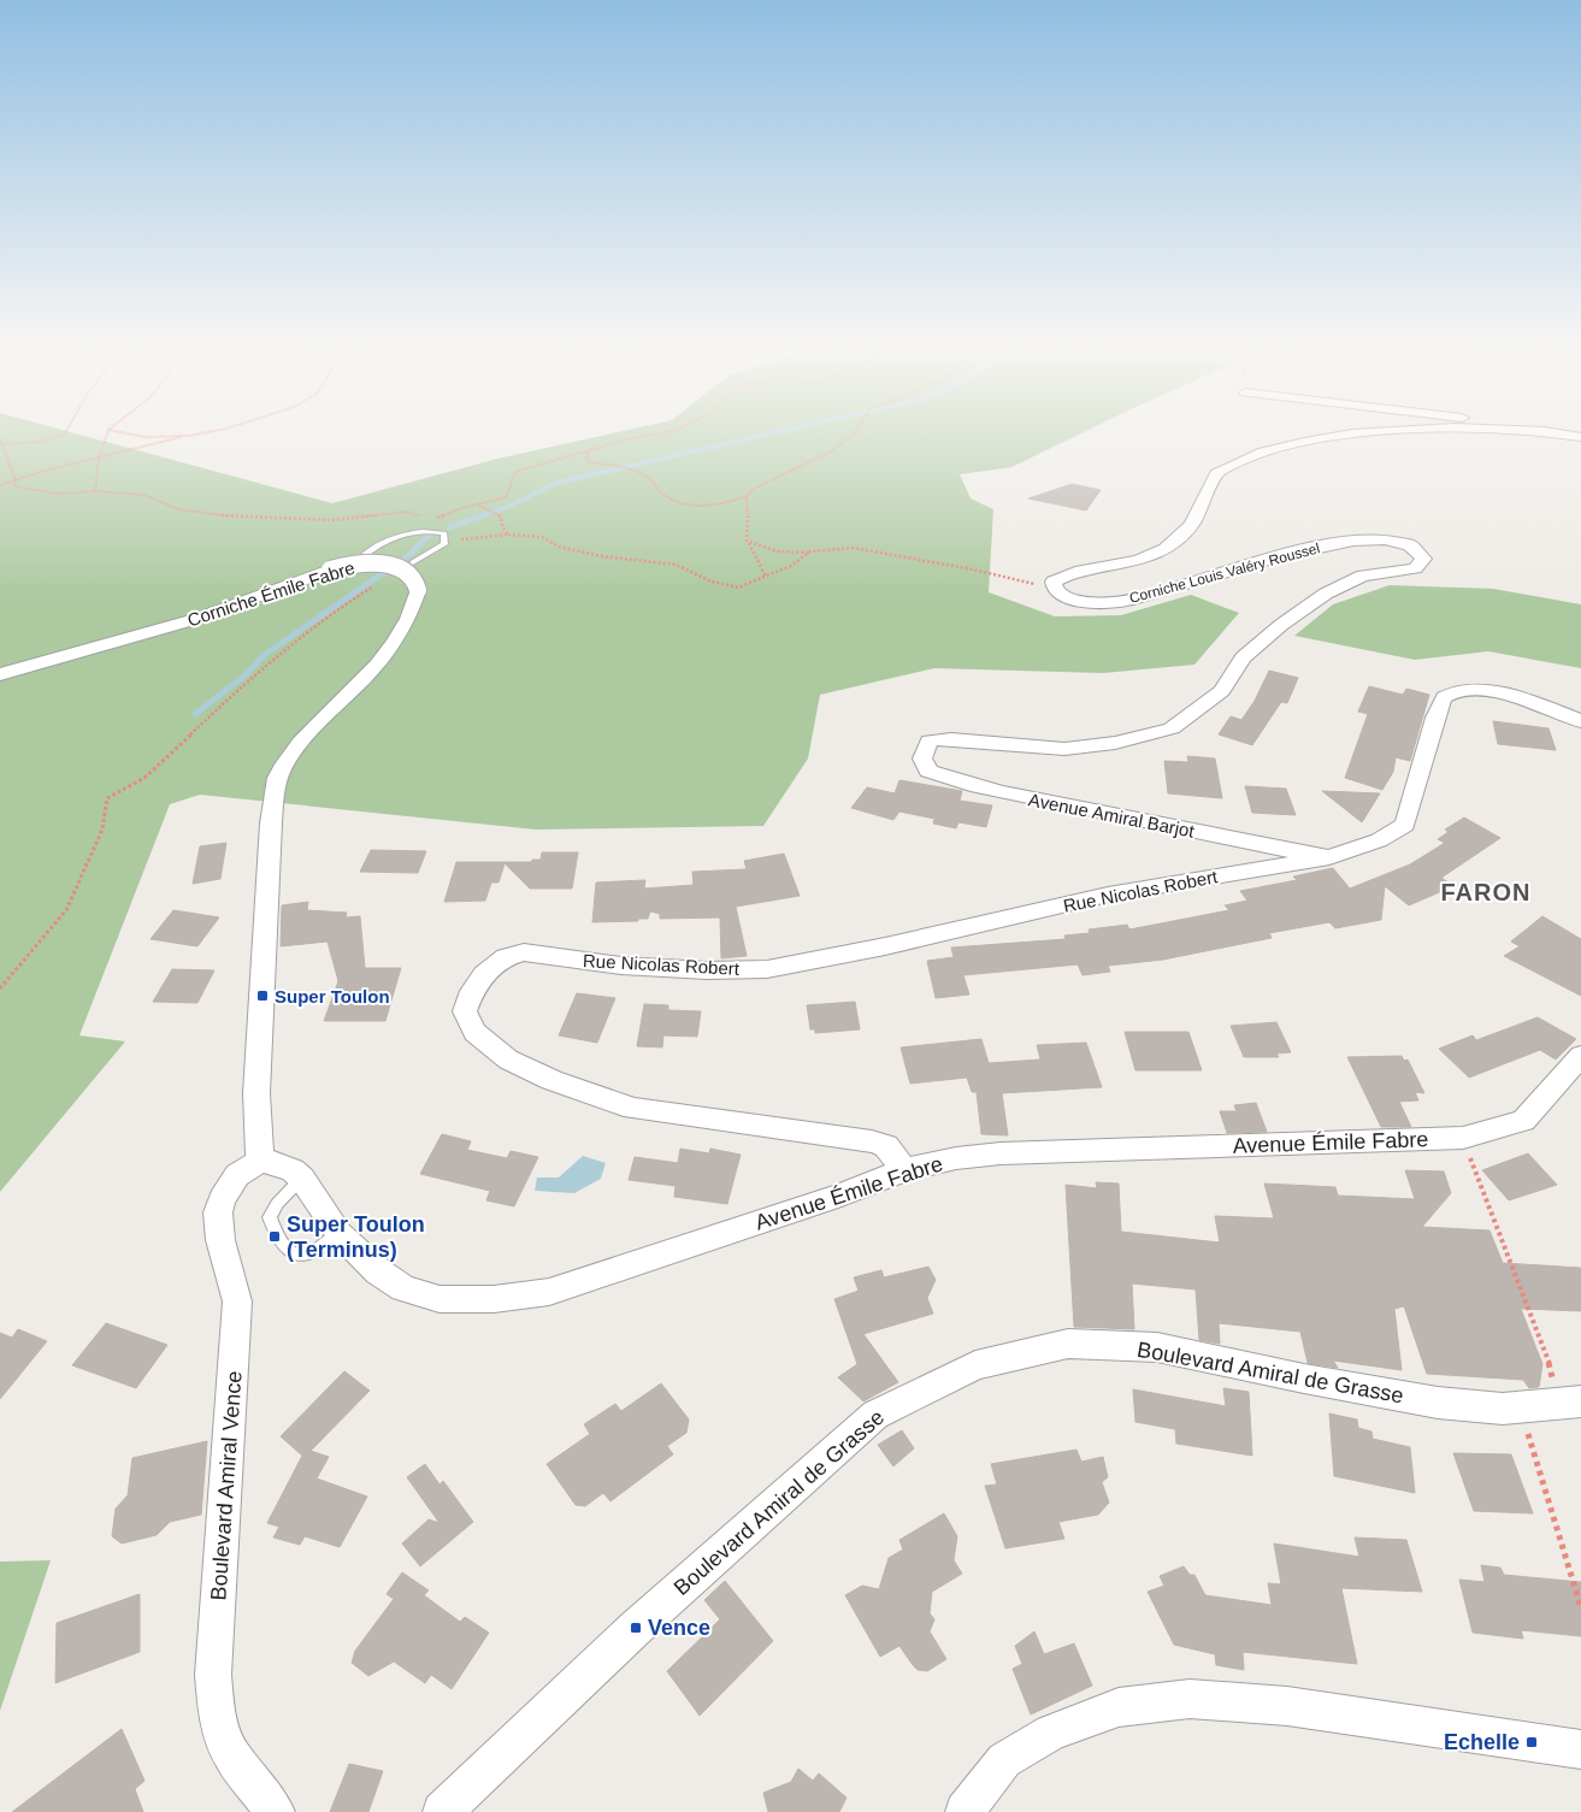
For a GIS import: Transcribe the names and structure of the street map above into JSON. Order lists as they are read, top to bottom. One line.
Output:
{"streets":{"street":["Corniche Louis Valéry Roussel","Corniche Émile Fabre","Avenue Amiral Barjot","Rue Nicolas Robert","Avenue Émile Fabre","Boulevard Amiral de Grasse","Boulevard Amiral Vence"]},"crossings":[["Corniche Louis Valéry Roussel","Avenue Amiral Barjot"],["Corniche Émile Fabre","Avenue Émile Fabre"],["Corniche Émile Fabre","Boulevard Amiral Vence"],["Avenue Amiral Barjot","Rue Nicolas Robert"],["Rue Nicolas Robert","Avenue Émile Fabre"],["Avenue Émile Fabre","Boulevard Amiral Vence"]],"districts":["FARON"],"places":{"transit":["Super Toulon","Super Toulon (Terminus)","Vence","Echelle"]}}
